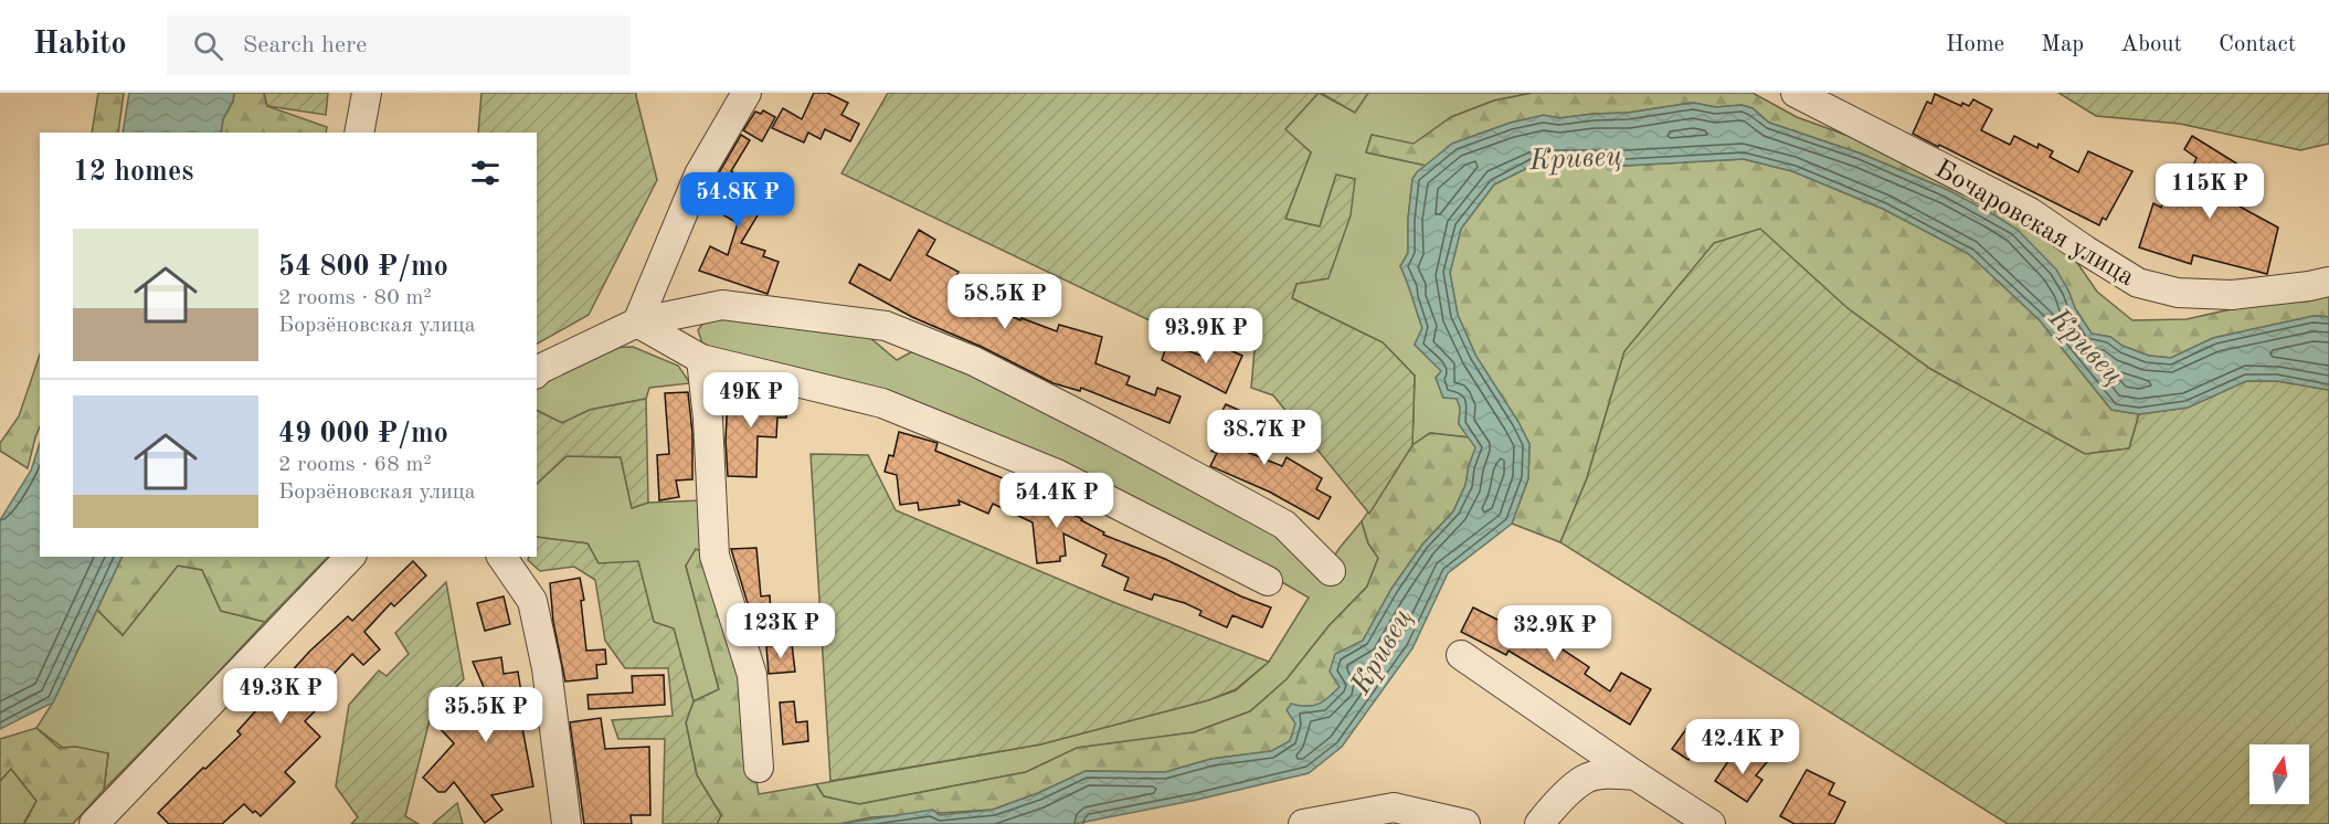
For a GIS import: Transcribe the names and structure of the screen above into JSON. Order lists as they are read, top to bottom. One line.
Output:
{"streets":{"street":["Бочаровская улица"]},"water":["Кривец"],"north":"top","page":{"header":"Habito","search":"Search here","nav":["Home","Map","About","Contact"],"heading":"12 homes","price":["115K ₽","54.8K ₽","58.5K ₽","93.9K ₽","49K ₽","38.7K ₽","54.4K ₽","123K ₽","32.9K ₽","49.3K ₽","35.5K ₽","42.4K ₽"],"list":[{"name":"54 800 ₽/mo","note":"2 rooms · 80 m² · Борзёновская улица"},{"name":"49 000 ₽/mo","note":"2 rooms · 68 m² · Борзёновская улица"}]}}
